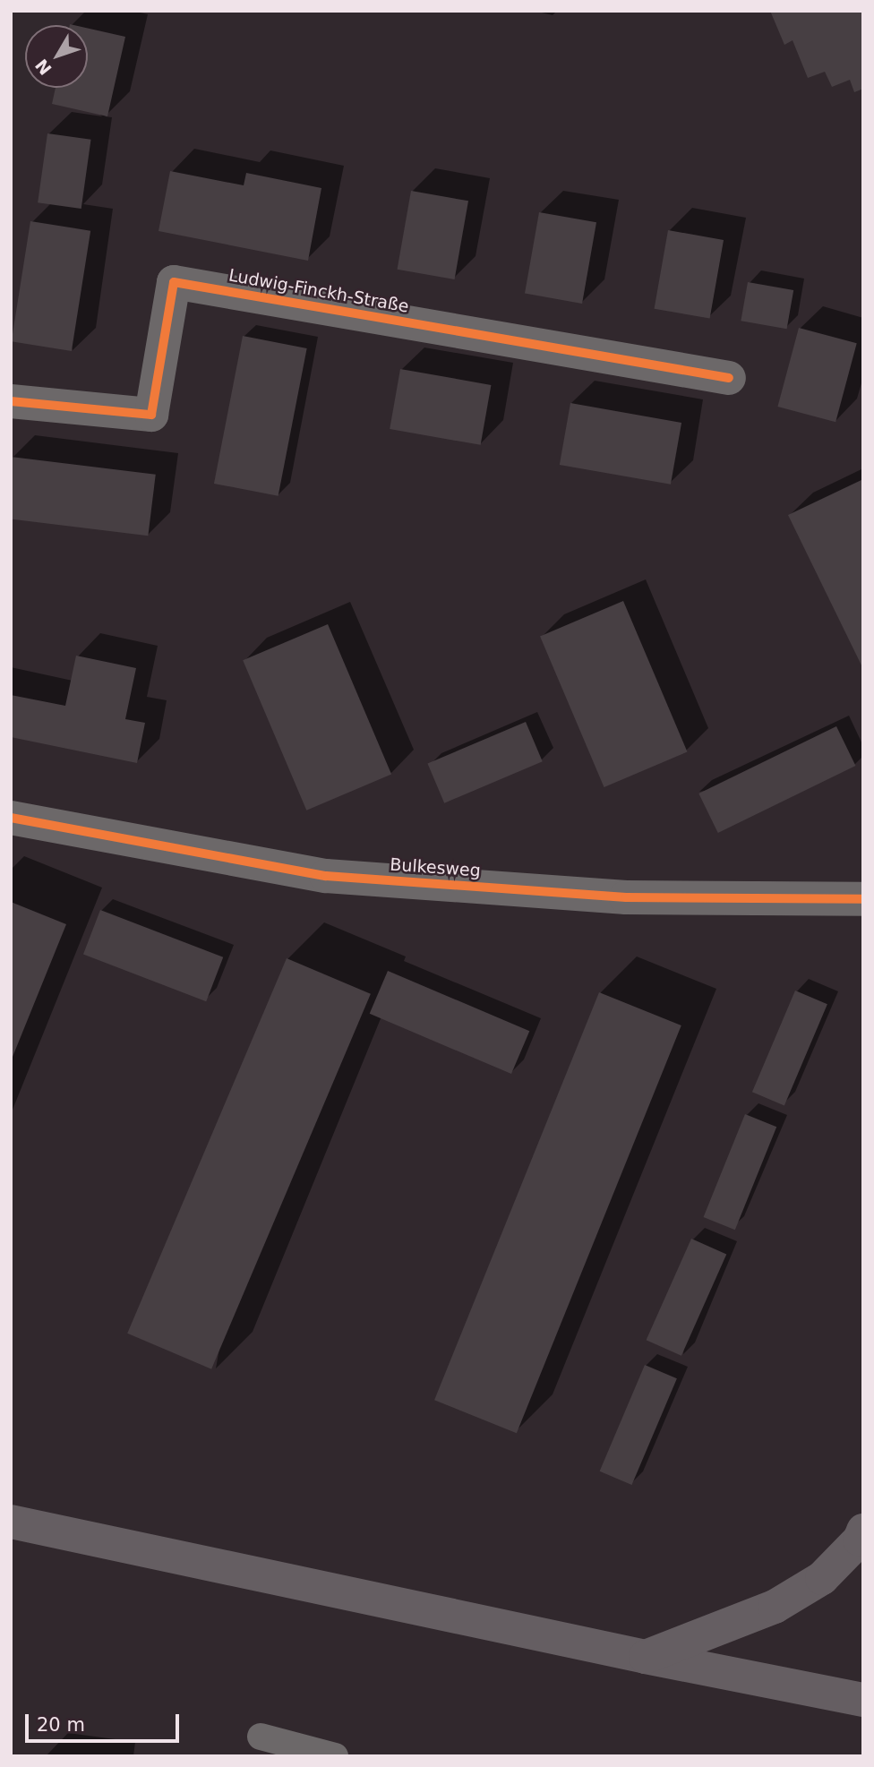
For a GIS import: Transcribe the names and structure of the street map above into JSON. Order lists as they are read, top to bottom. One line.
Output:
{"streets":{"street":["Ludwig-Finckh-Straße","Bulkesweg"]},"scale_bar":"20 m","north":"bottom left"}
